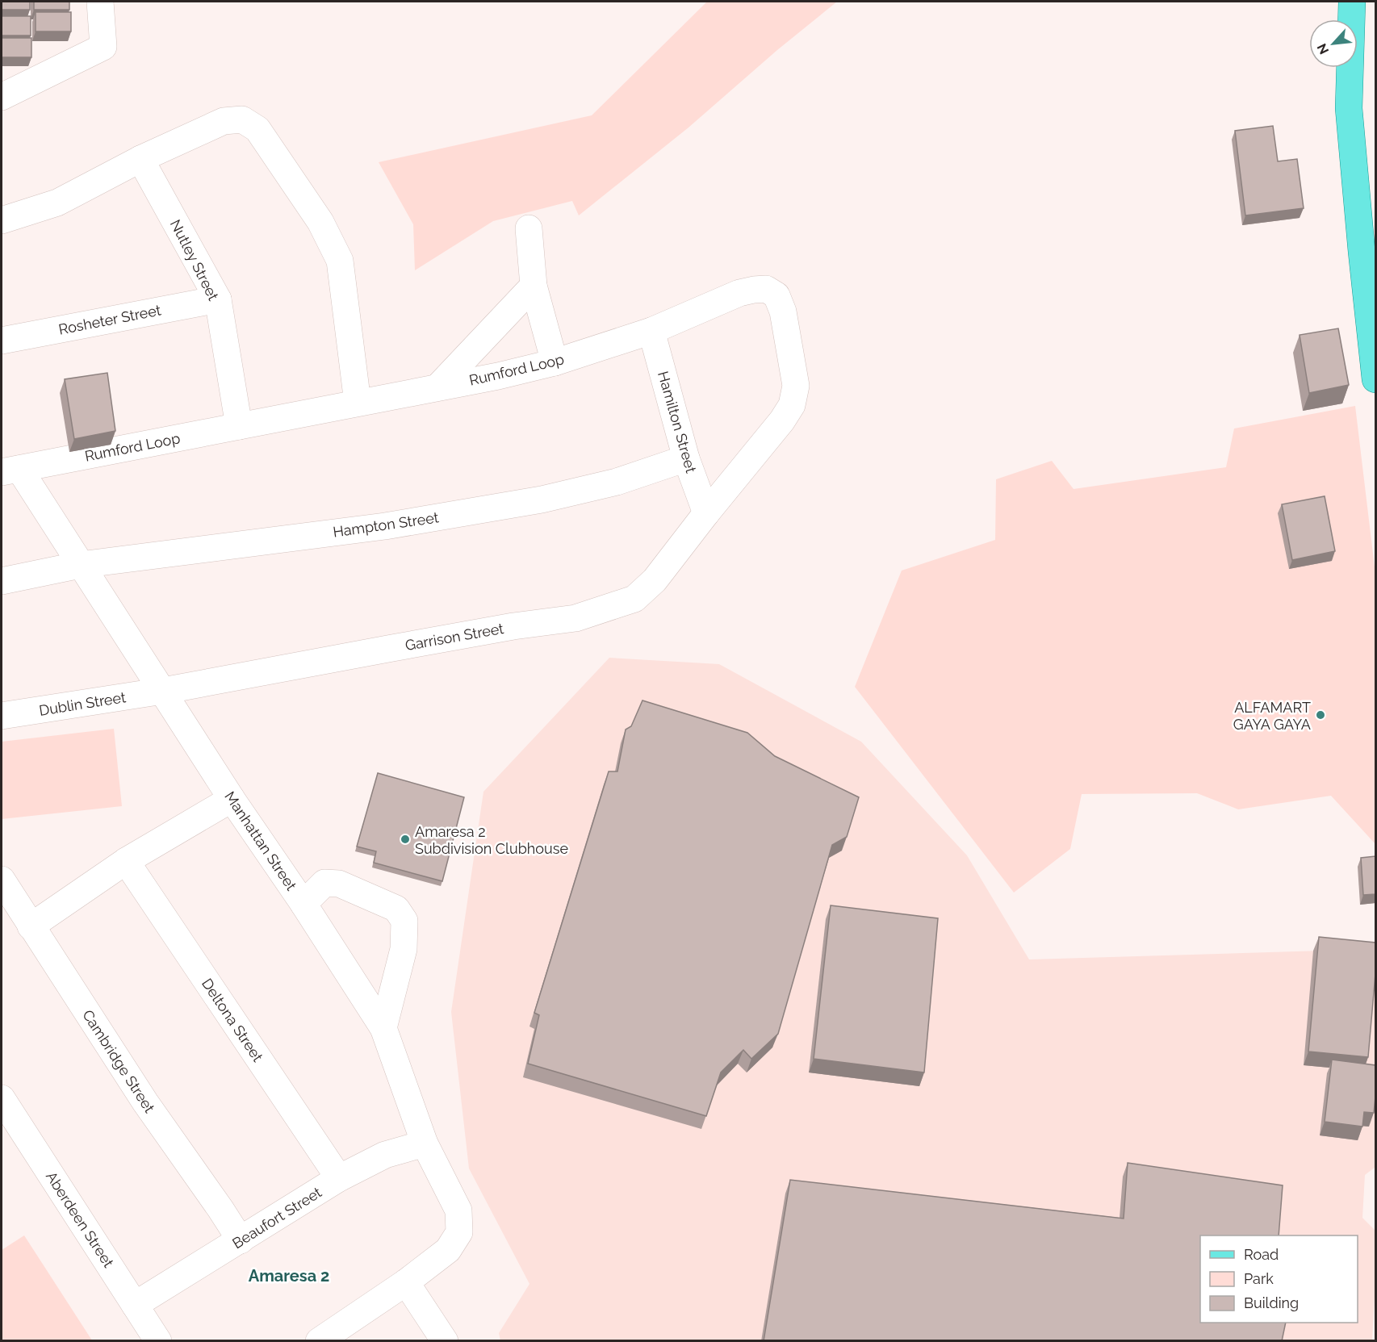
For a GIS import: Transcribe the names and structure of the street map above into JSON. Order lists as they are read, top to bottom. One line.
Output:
{"streets":{"street":["Nutley Street","Rosheter Street","Rumford Loop","Hamilton Street","Hampton Street","Garrison Street","Dublin Street","Manhattan Street","Deltona Street","Cambridge Street","Beaufort Street","Aberdeen Street"]},"crossings":[["Nutley Street","Rosheter Street"],["Nutley Street","Rumford Loop"],["Rumford Loop","Hamilton Street"],["Rumford Loop","Garrison Street"],["Rumford Loop","Manhattan Street"],["Hamilton Street","Hampton Street"],["Hamilton Street","Garrison Street"],["Hampton Street","Manhattan Street"],["Garrison Street","Dublin Street"],["Garrison Street","Manhattan Street"],["Dublin Street","Manhattan Street"],["Manhattan Street","Beaufort Street"],["Deltona Street","Beaufort Street"],["Cambridge Street","Beaufort Street"],["Beaufort Street","Aberdeen Street"]],"districts":["Amaresa 2"],"places":["ALFAMART GAYA GAYA","Amaresa 2 Subdivision Clubhouse"],"legend":["Road","Park","Building"],"north":"bottom left"}
